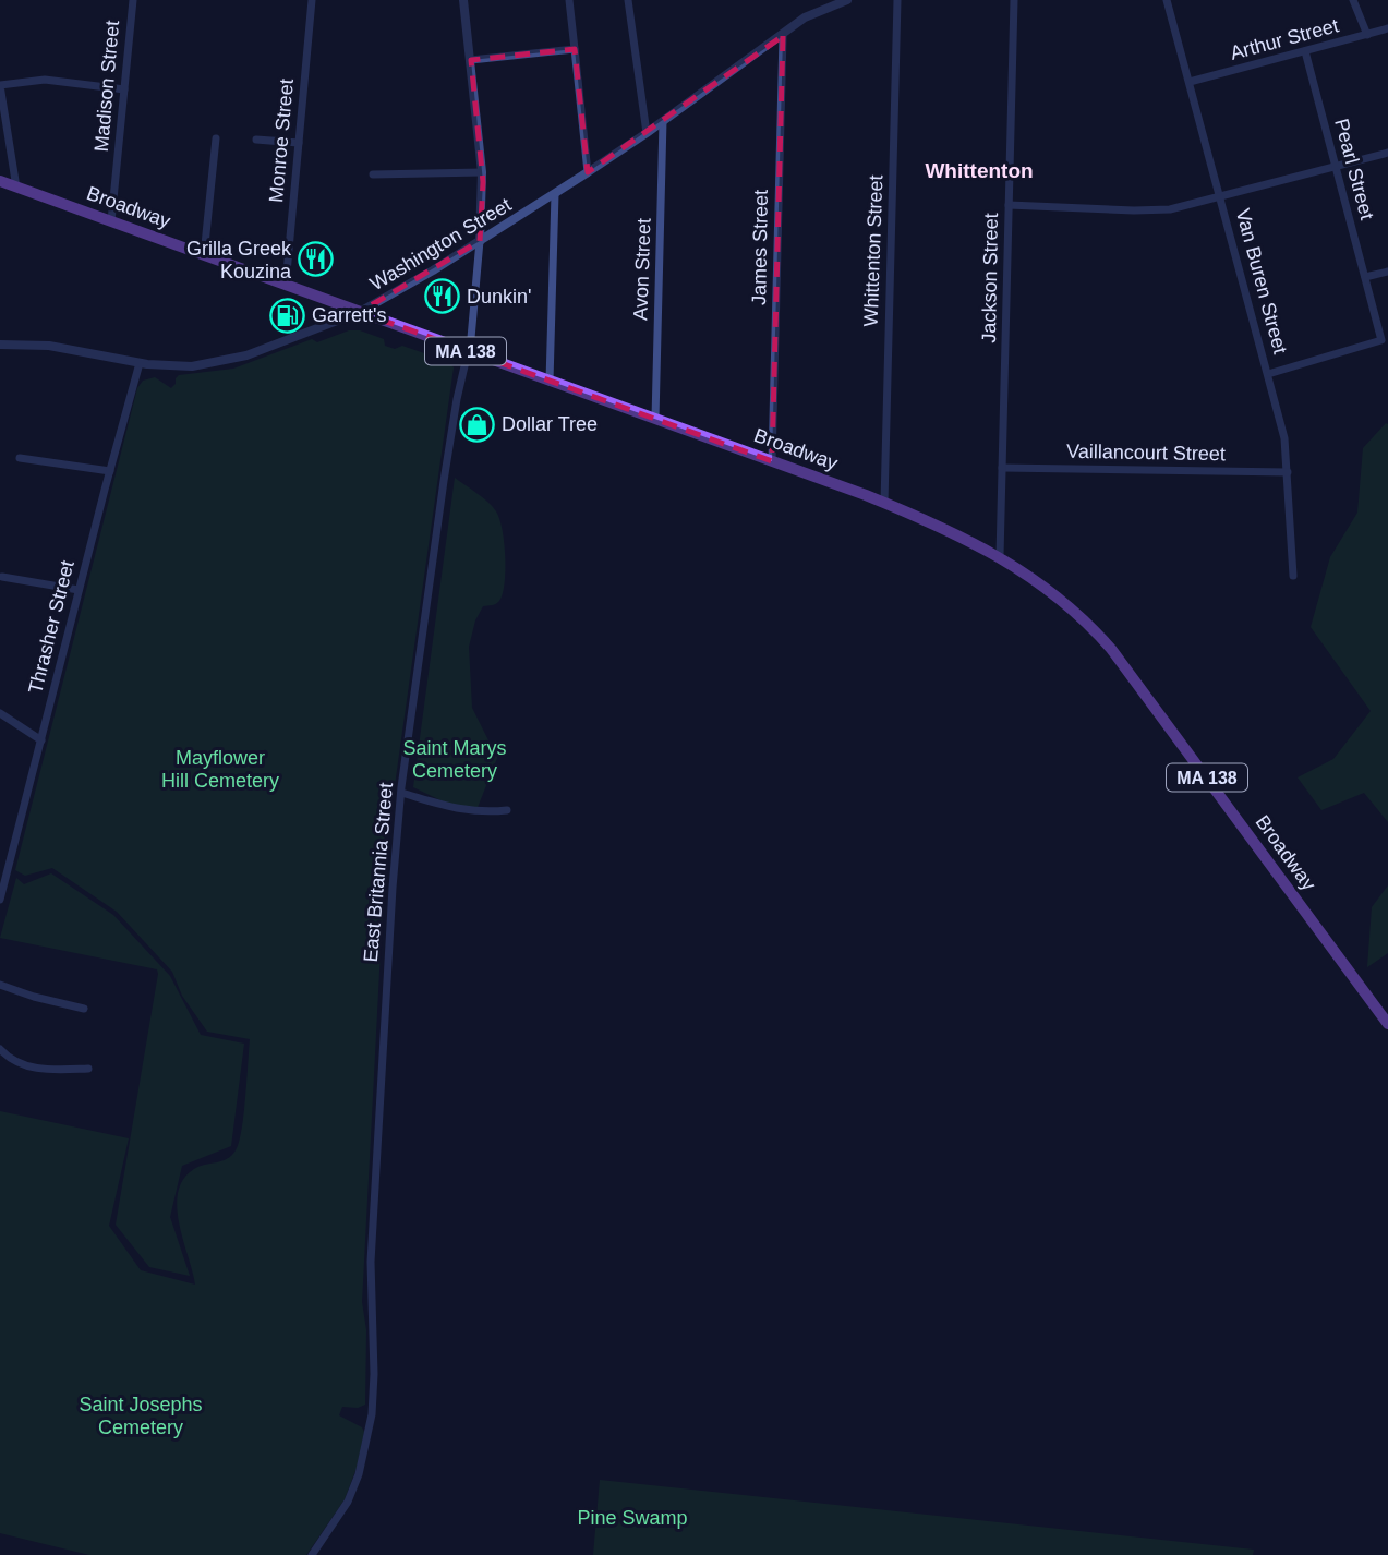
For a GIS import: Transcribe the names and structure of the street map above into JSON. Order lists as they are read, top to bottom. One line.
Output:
{"streets":{"main road":["Broadway","MA 138"],"street":["Arthur Street","Madison Street","Monroe Street","Pearl Street","Washington Street","James Street","Whittenton Street","Avon Street","Jackson Street","Van Buren Street","Vaillancourt Street","Thrasher Street","East Britannia Street"]},"crossings":[["Arthur Street","Pearl Street"],["Arthur Street","Van Buren Street"],["Madison Street","Broadway"],["Monroe Street","Broadway"],["Pearl Street","Van Buren Street"],["Broadway","Washington Street"],["Broadway","James Street"],["Broadway","Whittenton Street"],["Broadway","Avon Street"],["Broadway","Jackson Street"],["Broadway","East Britannia Street"],["Washington Street","James Street"],["Washington Street","Avon Street"],["Washington Street","Thrasher Street"],["Washington Street","East Britannia Street"],["Jackson Street","Vaillancourt Street"],["Van Buren Street","Vaillancourt Street"]],"districts":["Whittenton"],"parks":["Saint Marys Cemetery","Mayflower Hill Cemetery","Saint Josephs Cemetery","Pine Swamp"],"places":{"restaurant":["Grilla Greek Kouzina","Dunkin'"],"fuel station":["Garrett's"],"shop":["Dollar Tree"]}}
